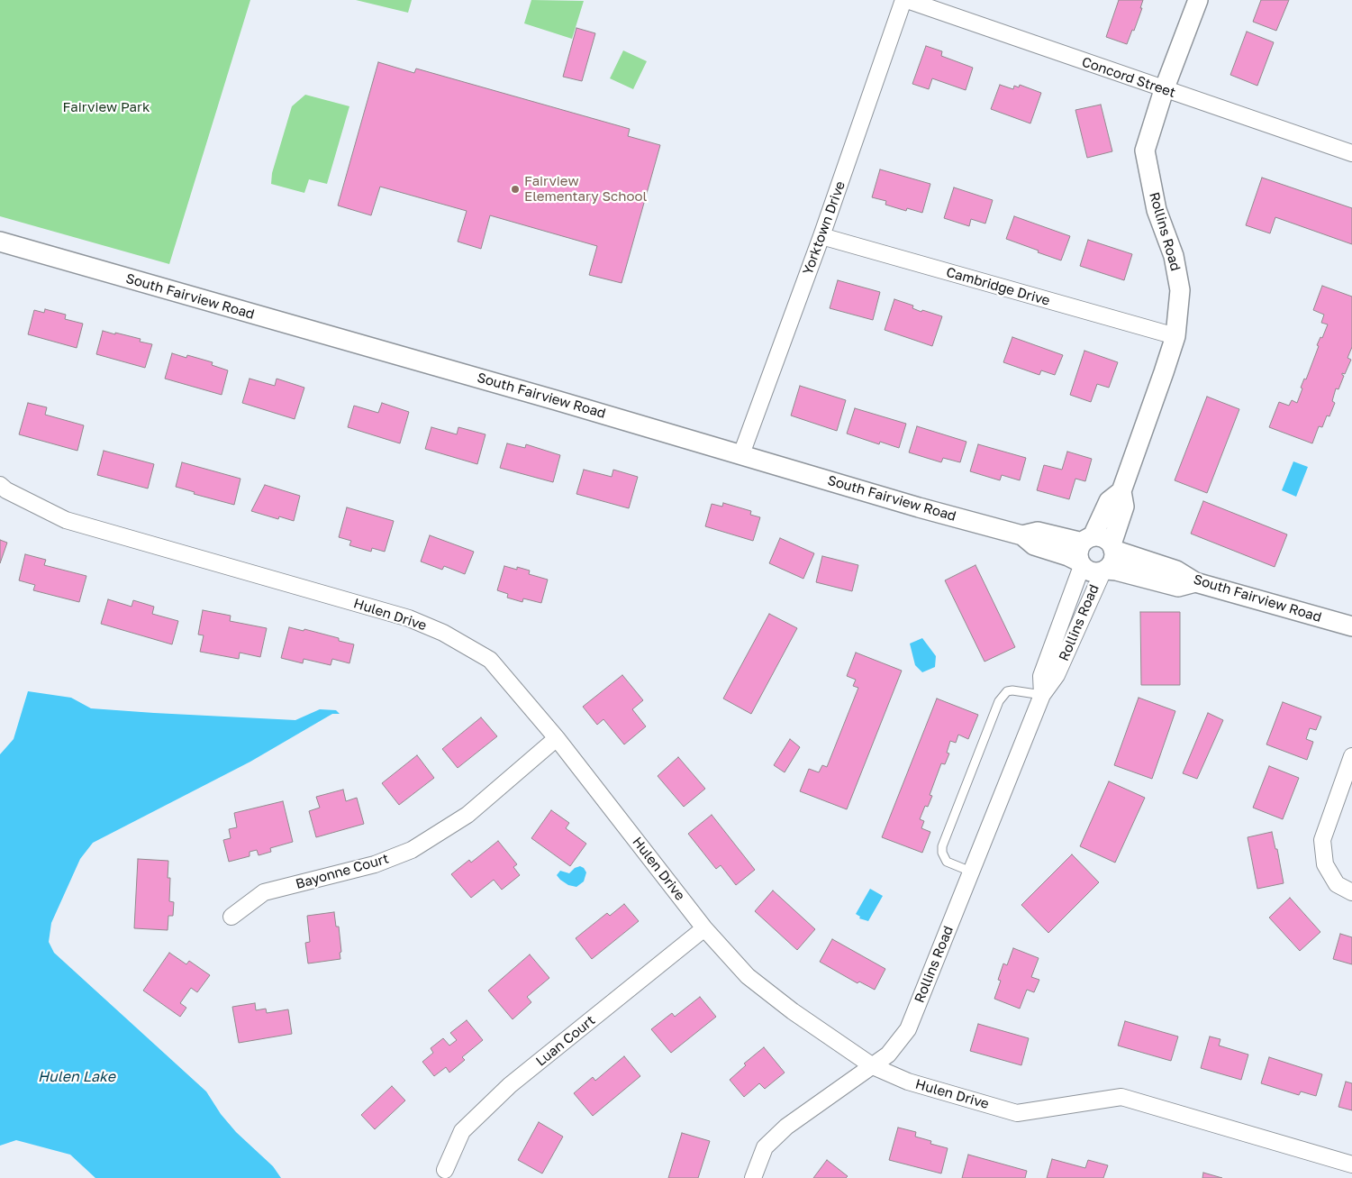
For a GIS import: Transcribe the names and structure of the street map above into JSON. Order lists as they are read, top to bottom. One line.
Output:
{"streets":{"street":["Concord Street","Yorktown Drive","Rollins Road","Cambridge Drive","South Fairview Road","Hulen Drive","Bayonne Court","Luan Court"]},"crossings":[["Concord Street","Rollins Road"],["Yorktown Drive","Cambridge Drive"],["Yorktown Drive","South Fairview Road"],["Rollins Road","Cambridge Drive"],["Rollins Road","South Fairview Road"],["Rollins Road","Hulen Drive"],["Hulen Drive","Bayonne Court"],["Hulen Drive","Luan Court"]],"water":["Hulen Lake"],"parks":["Fairview Park"],"places":["Fairview Elementary School"]}
